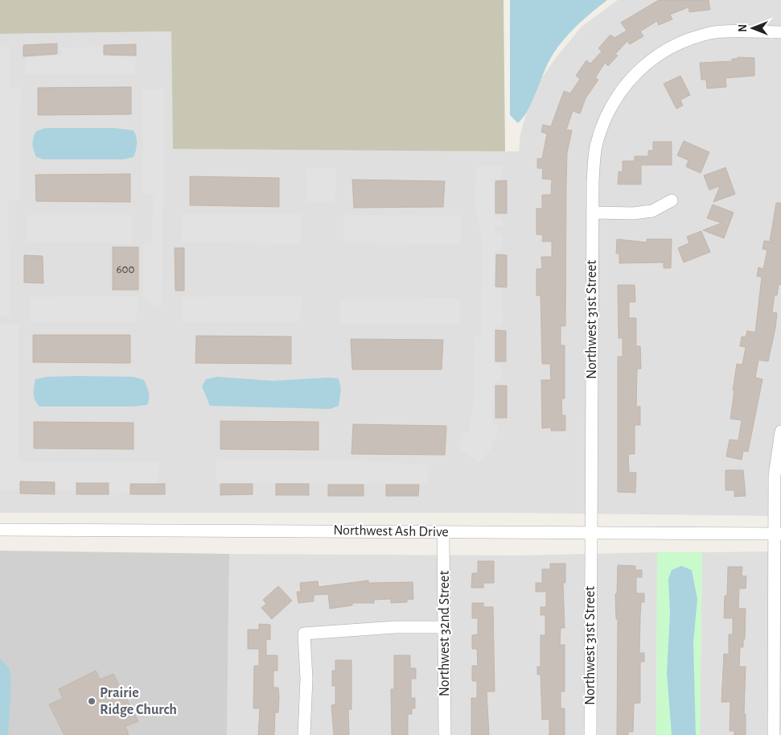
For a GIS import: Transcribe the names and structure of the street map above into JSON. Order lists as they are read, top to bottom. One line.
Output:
{"streets":{"street":["Northwest 31st Street","Northwest Ash Drive","Northwest 32nd Street"]},"crossings":[["Northwest 31st Street","Northwest Ash Drive"],["Northwest Ash Drive","Northwest 32nd Street"]],"places":["Prairie Ridge Church"],"house_numbers":["600"],"north":"left"}
